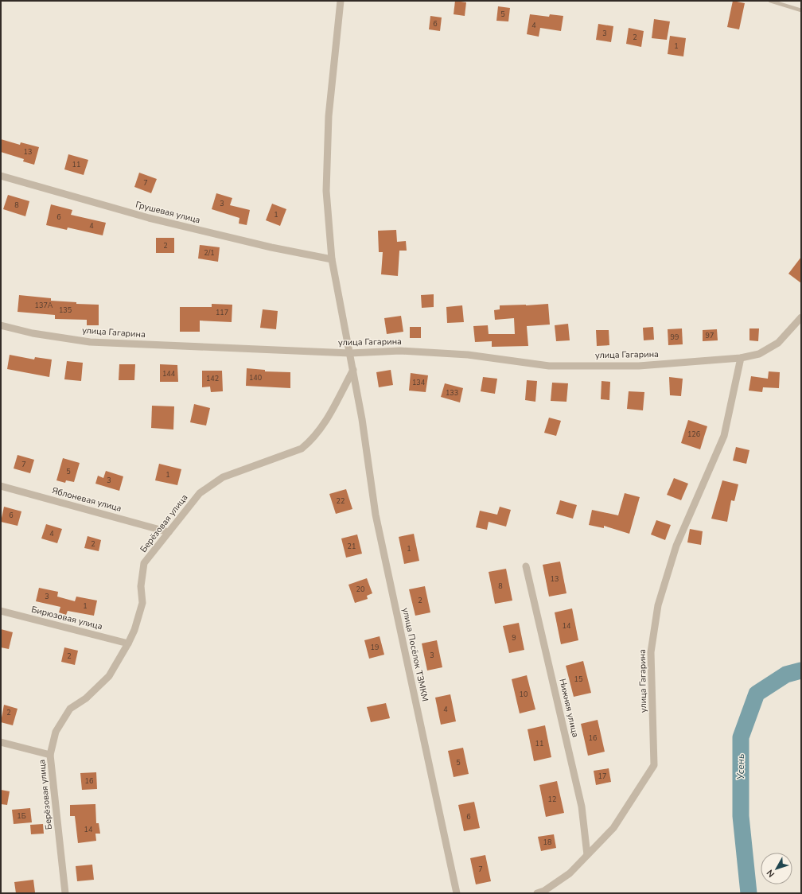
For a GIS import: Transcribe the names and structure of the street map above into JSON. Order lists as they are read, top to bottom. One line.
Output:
{"streets":{"street":["Грушевая улица","улица Гагарина","Яблоневая улица","Берёзовая улица","Бирюзовая улица","улица Посёлок ТЗМКМ","Нижняя улица"]},"crossings":[["Грушевая улица","улица Посёлок ТЗМКМ"],["улица Гагарина","улица Посёлок ТЗМКМ"],["улица Гагарина","Нижняя улица"],["Яблоневая улица","Берёзовая улица"],["Берёзовая улица","Бирюзовая улица"],["Берёзовая улица","улица Посёлок ТЗМКМ"]],"water":["Усень"],"house_numbers":["5","6","4","3","2","1","13","11","7","3","8","1","6","4","2","2/1","137А","135","117","97","99","144","140","142","134","133","126","7","5","1","3","22","6","4","2","21","1","13","8","20","3","2","1","14","9","19","3","2","15","10","4","2","16","11","5","17","16","12","1Б","6","14","18","7"],"north":"bottom left"}
